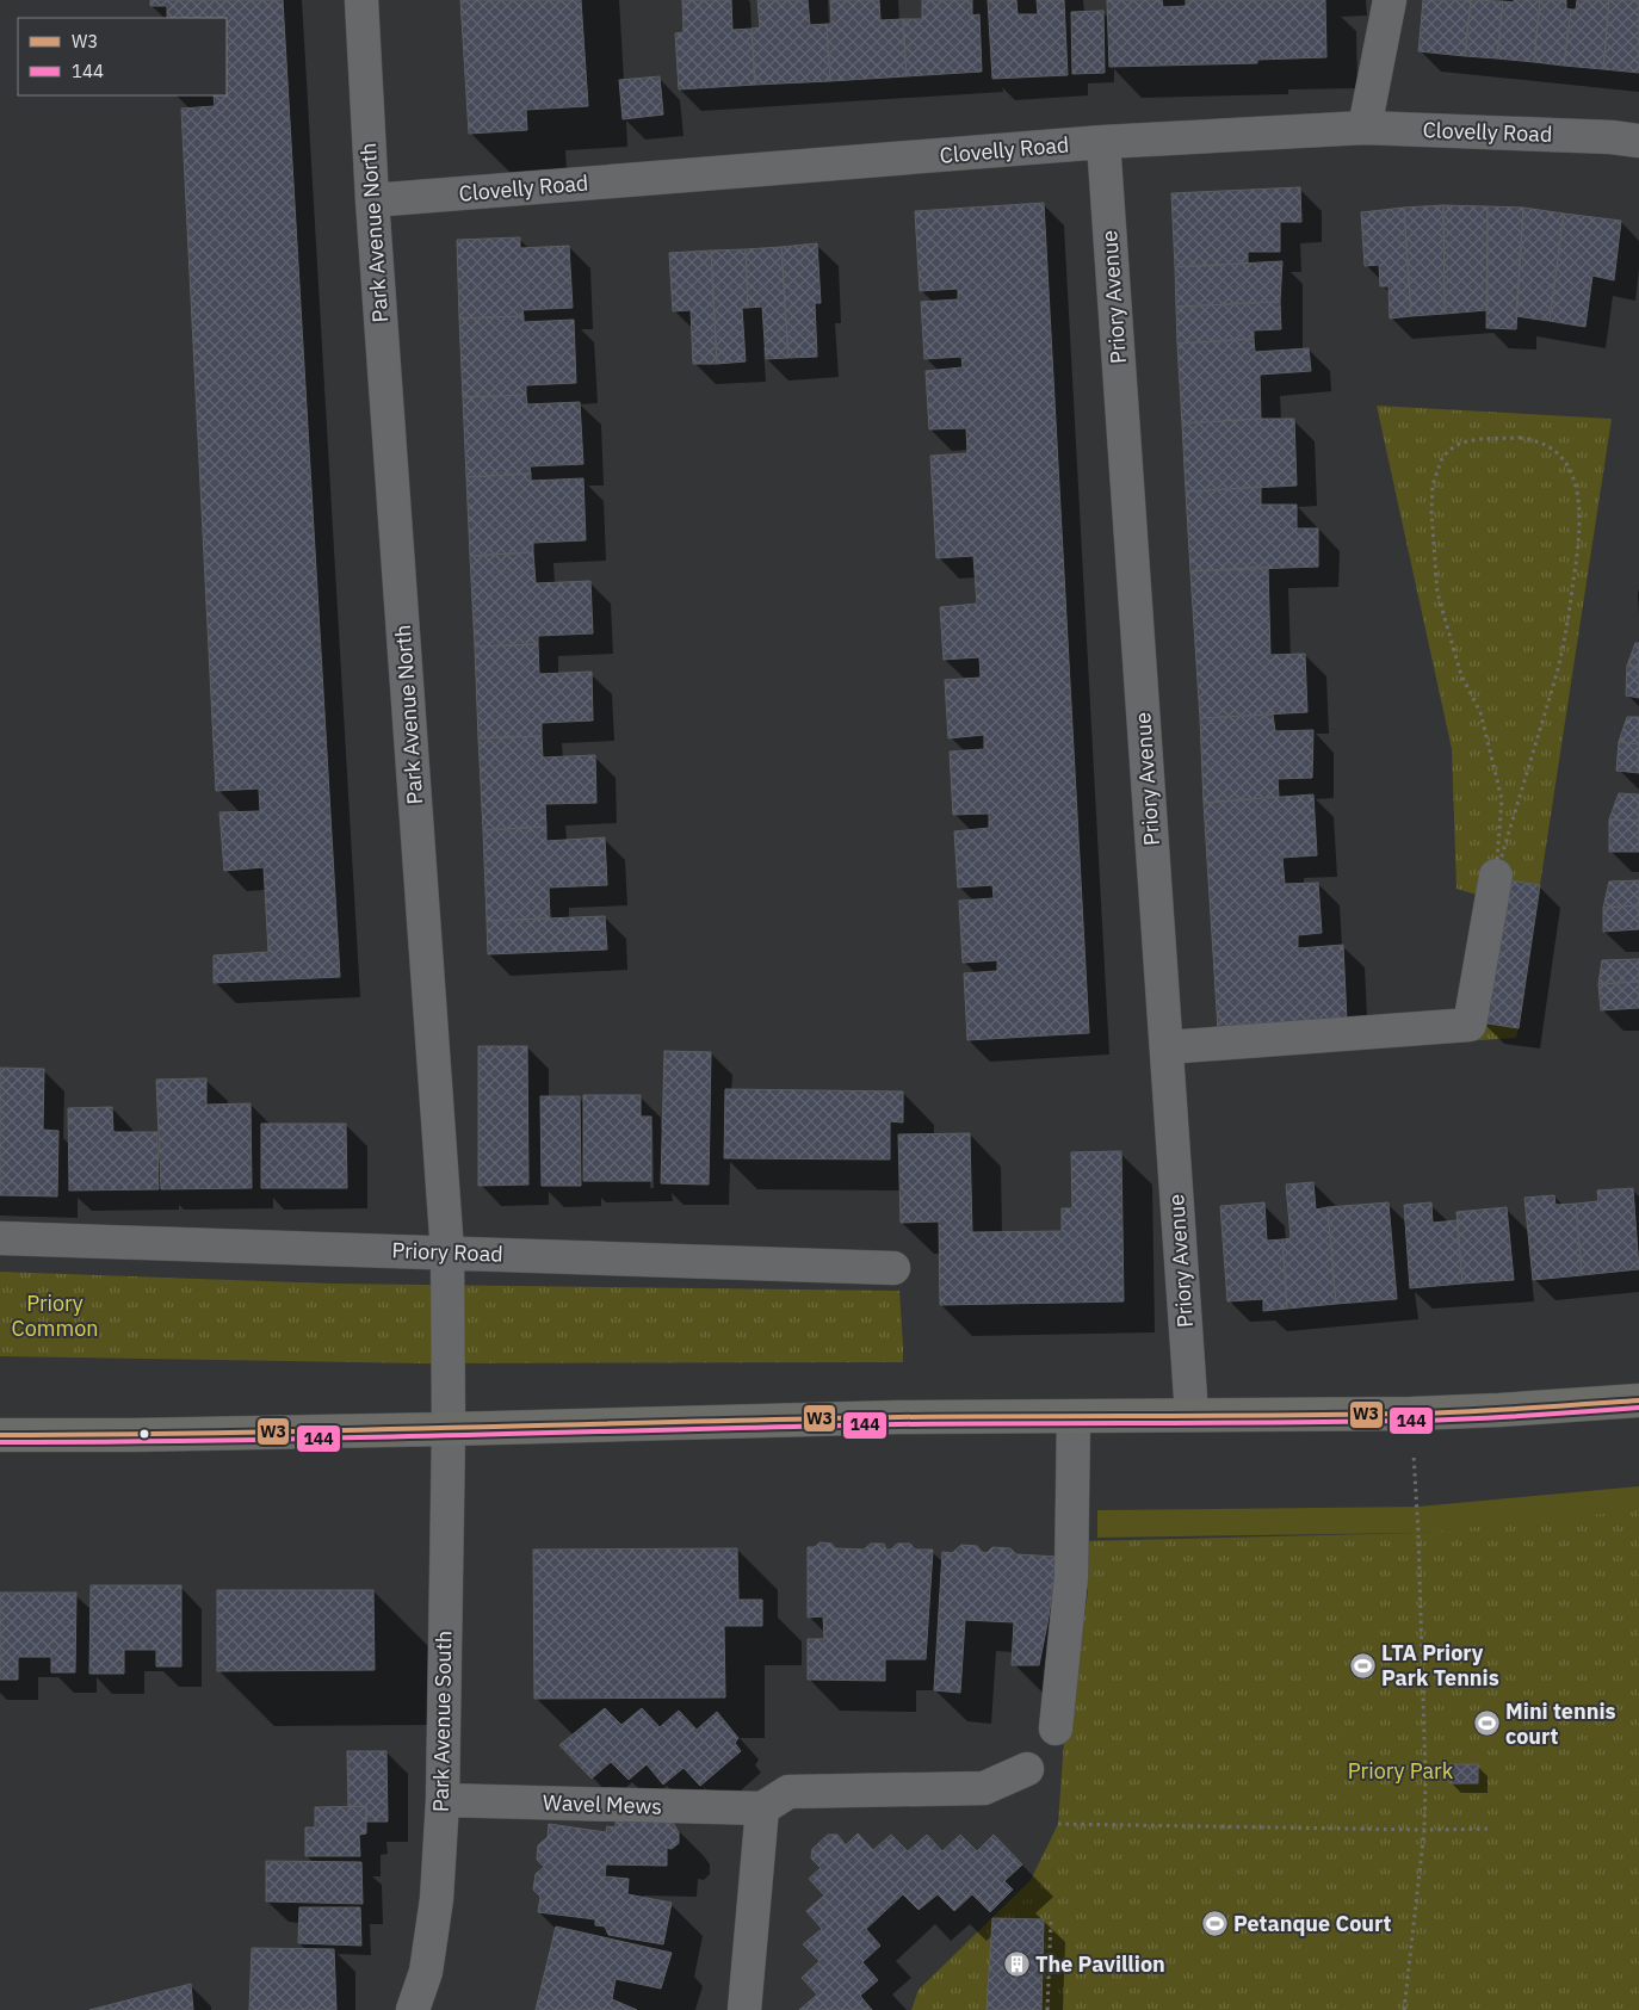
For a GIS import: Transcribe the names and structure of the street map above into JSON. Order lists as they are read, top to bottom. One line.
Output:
{"streets":{"street":["Clovelly Road","Park Avenue North","Priory Avenue","Priory Road","Park Avenue South","Wavel Mews"]},"crossings":[["Clovelly Road","Park Avenue North"],["Clovelly Road","Priory Avenue"],["Park Avenue North","Priory Road"],["Park Avenue North","Park Avenue South"],["Park Avenue South","Wavel Mews"]],"parks":["Priory Common","Priory Park"],"places":{"sports":["LTA Priory Park Tennis","Mini tennis court","Petanque Court"],"building":["The Pavillion"]},"lines":["transit line W3","transit line 144"],"legend":["W3","144"]}
